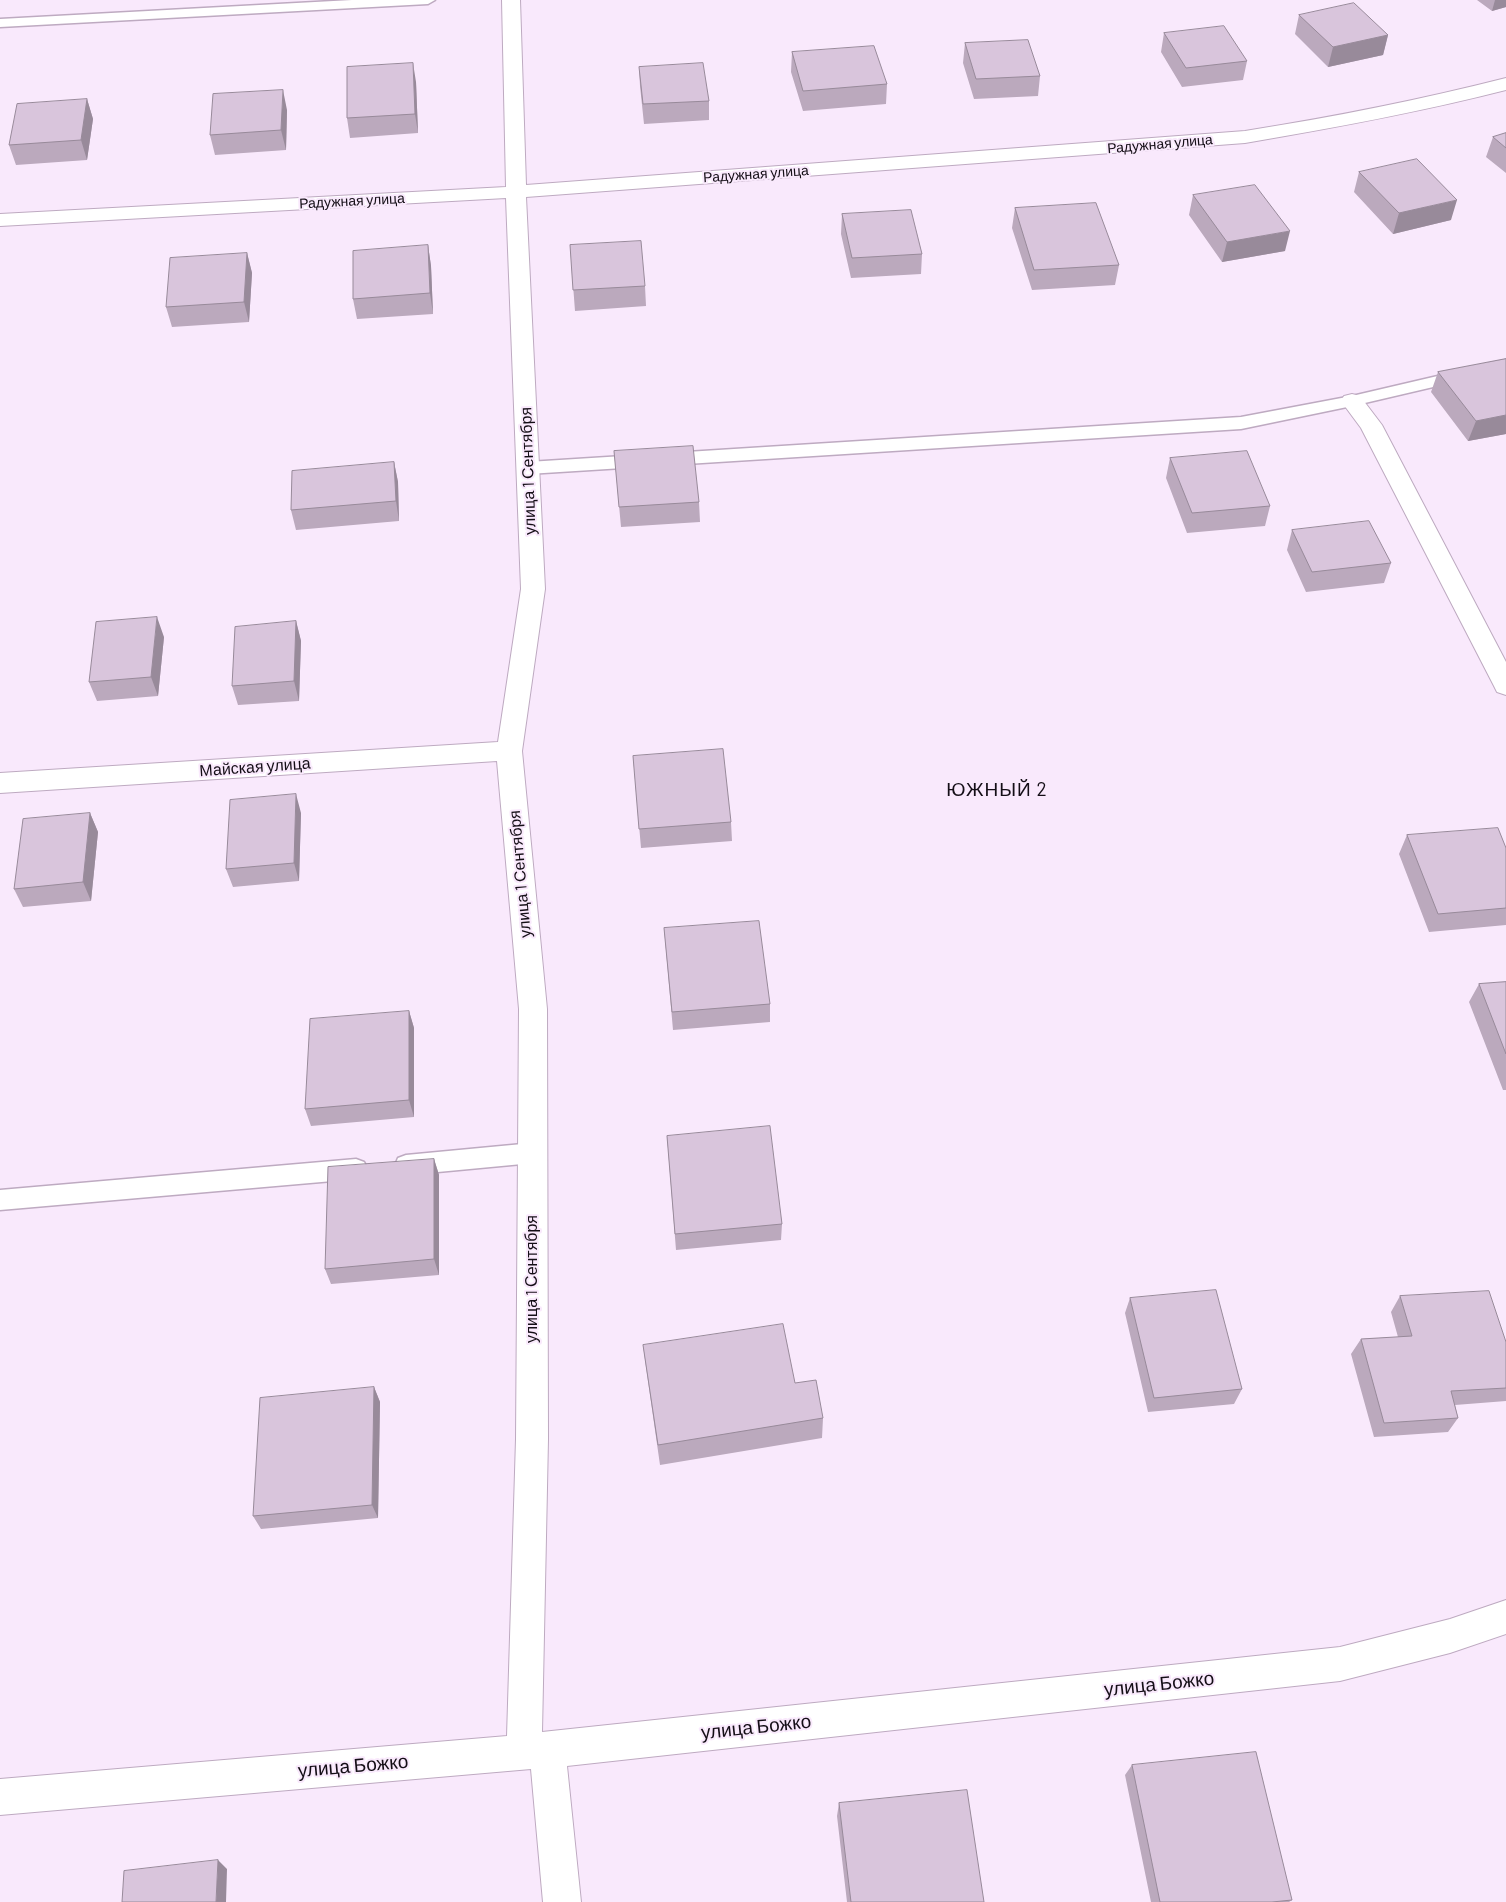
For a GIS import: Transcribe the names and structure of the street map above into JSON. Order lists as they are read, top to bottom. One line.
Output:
{"streets":{"street":["Радужная улица","улица 1 Сентября","Майская улица","улица Божко"]},"crossings":[["Радужная улица","улица 1 Сентября"],["улица 1 Сентября","Майская улица"],["улица 1 Сентября","улица Божко"]],"districts":["ЮЖНЫЙ 2"]}
